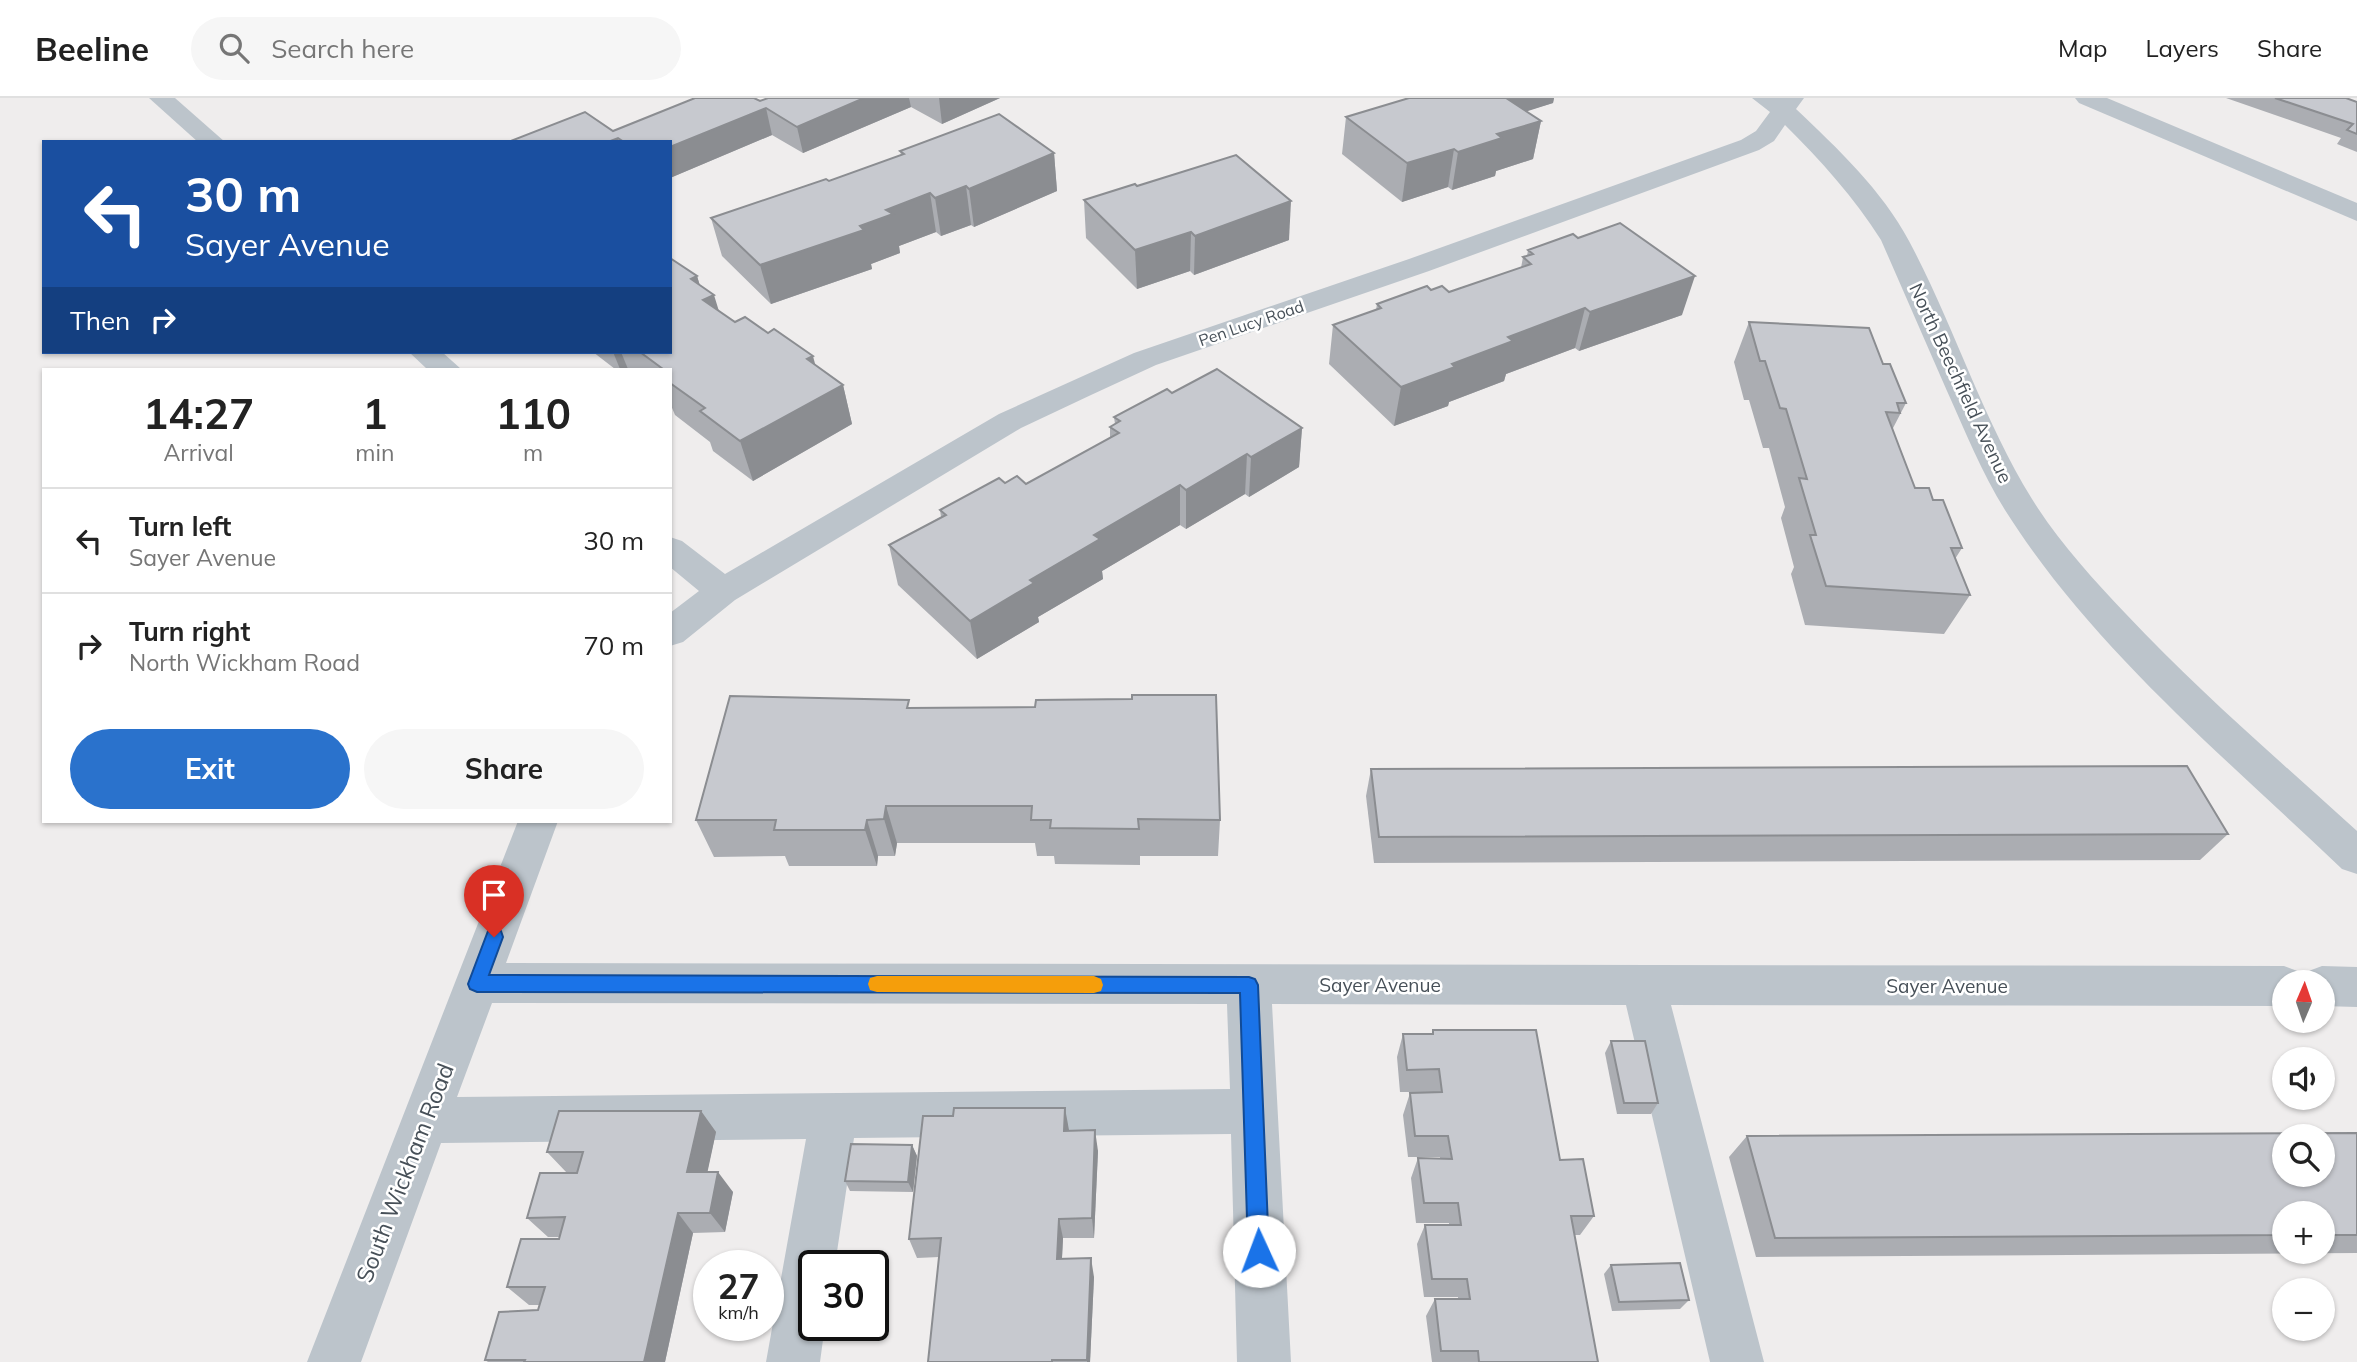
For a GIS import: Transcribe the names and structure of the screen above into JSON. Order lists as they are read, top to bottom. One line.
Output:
{"streets":{"street":["Pen Lucy Road","North Beechfield Avenue","Sayer Avenue","South Wickham Road"]},"crossings":[["Pen Lucy Road","North Beechfield Avenue"],["Sayer Avenue","South Wickham Road"]],"north":"top","page":{"header":"Beeline","search":"Search here","nav":["Map","Layers","Share"],"turn":["30 m","Sayer Avenue"],"then":"Then","eta":["14:27","Arrival","1","min","110","m"],"list":[{"name":"Turn left","note":"Sayer Avenue","value":"30 m"},{"name":"Turn right","note":"North Wickham Road","value":"70 m"}],"buttons":["Exit","Share"],"map_buttons":["+","−"],"speed":"27 km/h","limit":"30"}}
